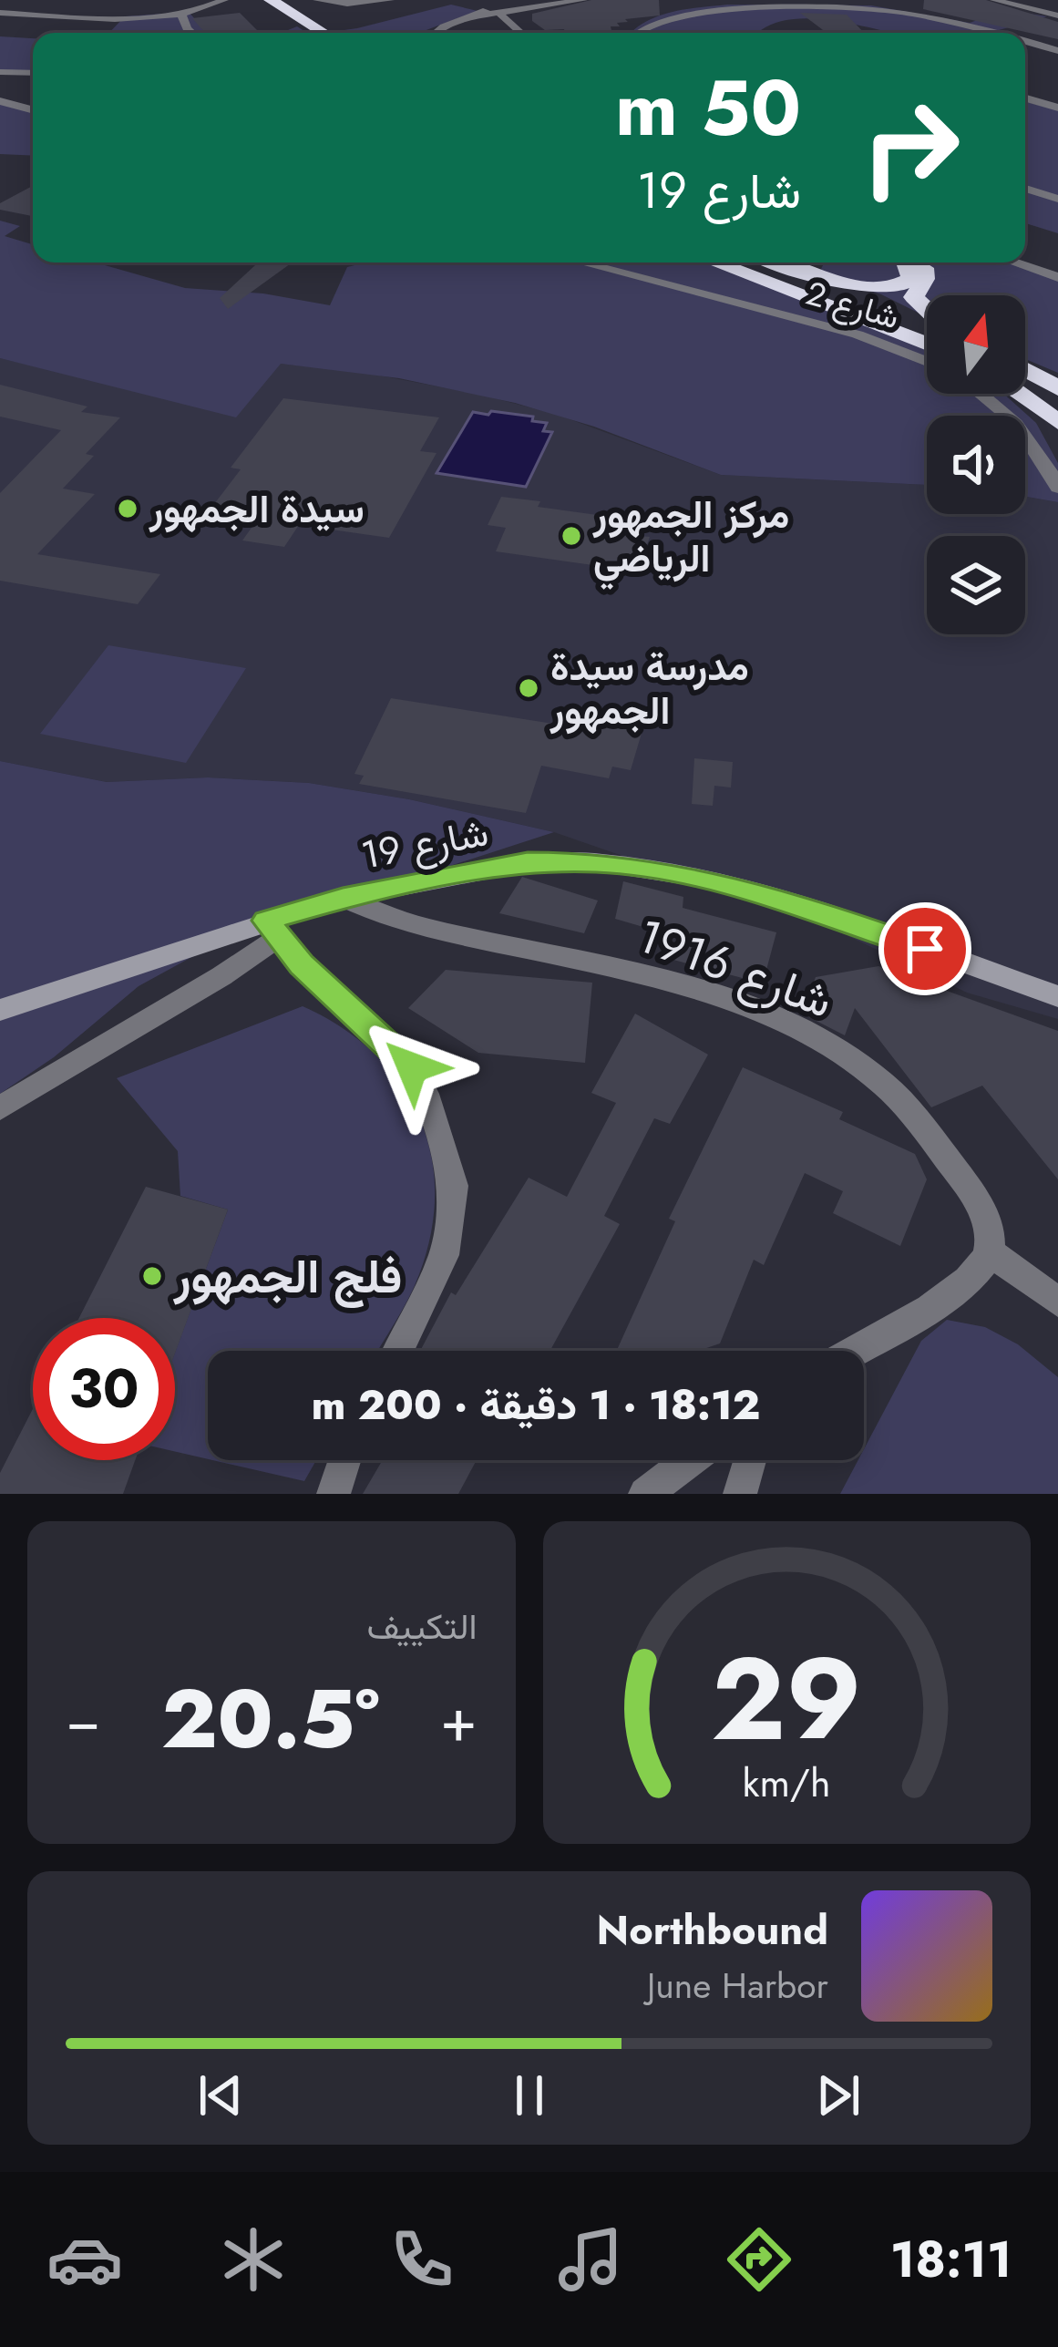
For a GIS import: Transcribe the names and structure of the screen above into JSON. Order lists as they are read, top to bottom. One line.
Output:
{"streets":{"main road":["شارع 19"],"street":["شارع 2","شارع 1916"]},"crossings":[["شارع 19","شارع 1916"]],"places":["سيدة الجمهور","مركز الجمهور الرياضي","مدرسة سيدة الجمهور","فلج الجمهور"],"north":"top","page":{"turn":["50 m","شارع 19"],"limit":"30","trip":"18:12 · 1 دقيقة · 200 m","tile":"التكييف","heat":["−","20.5°","+"],"song":["Northbound","June Harbor"],"tabs":"18:11","gauge":["29","km/h"]}}
